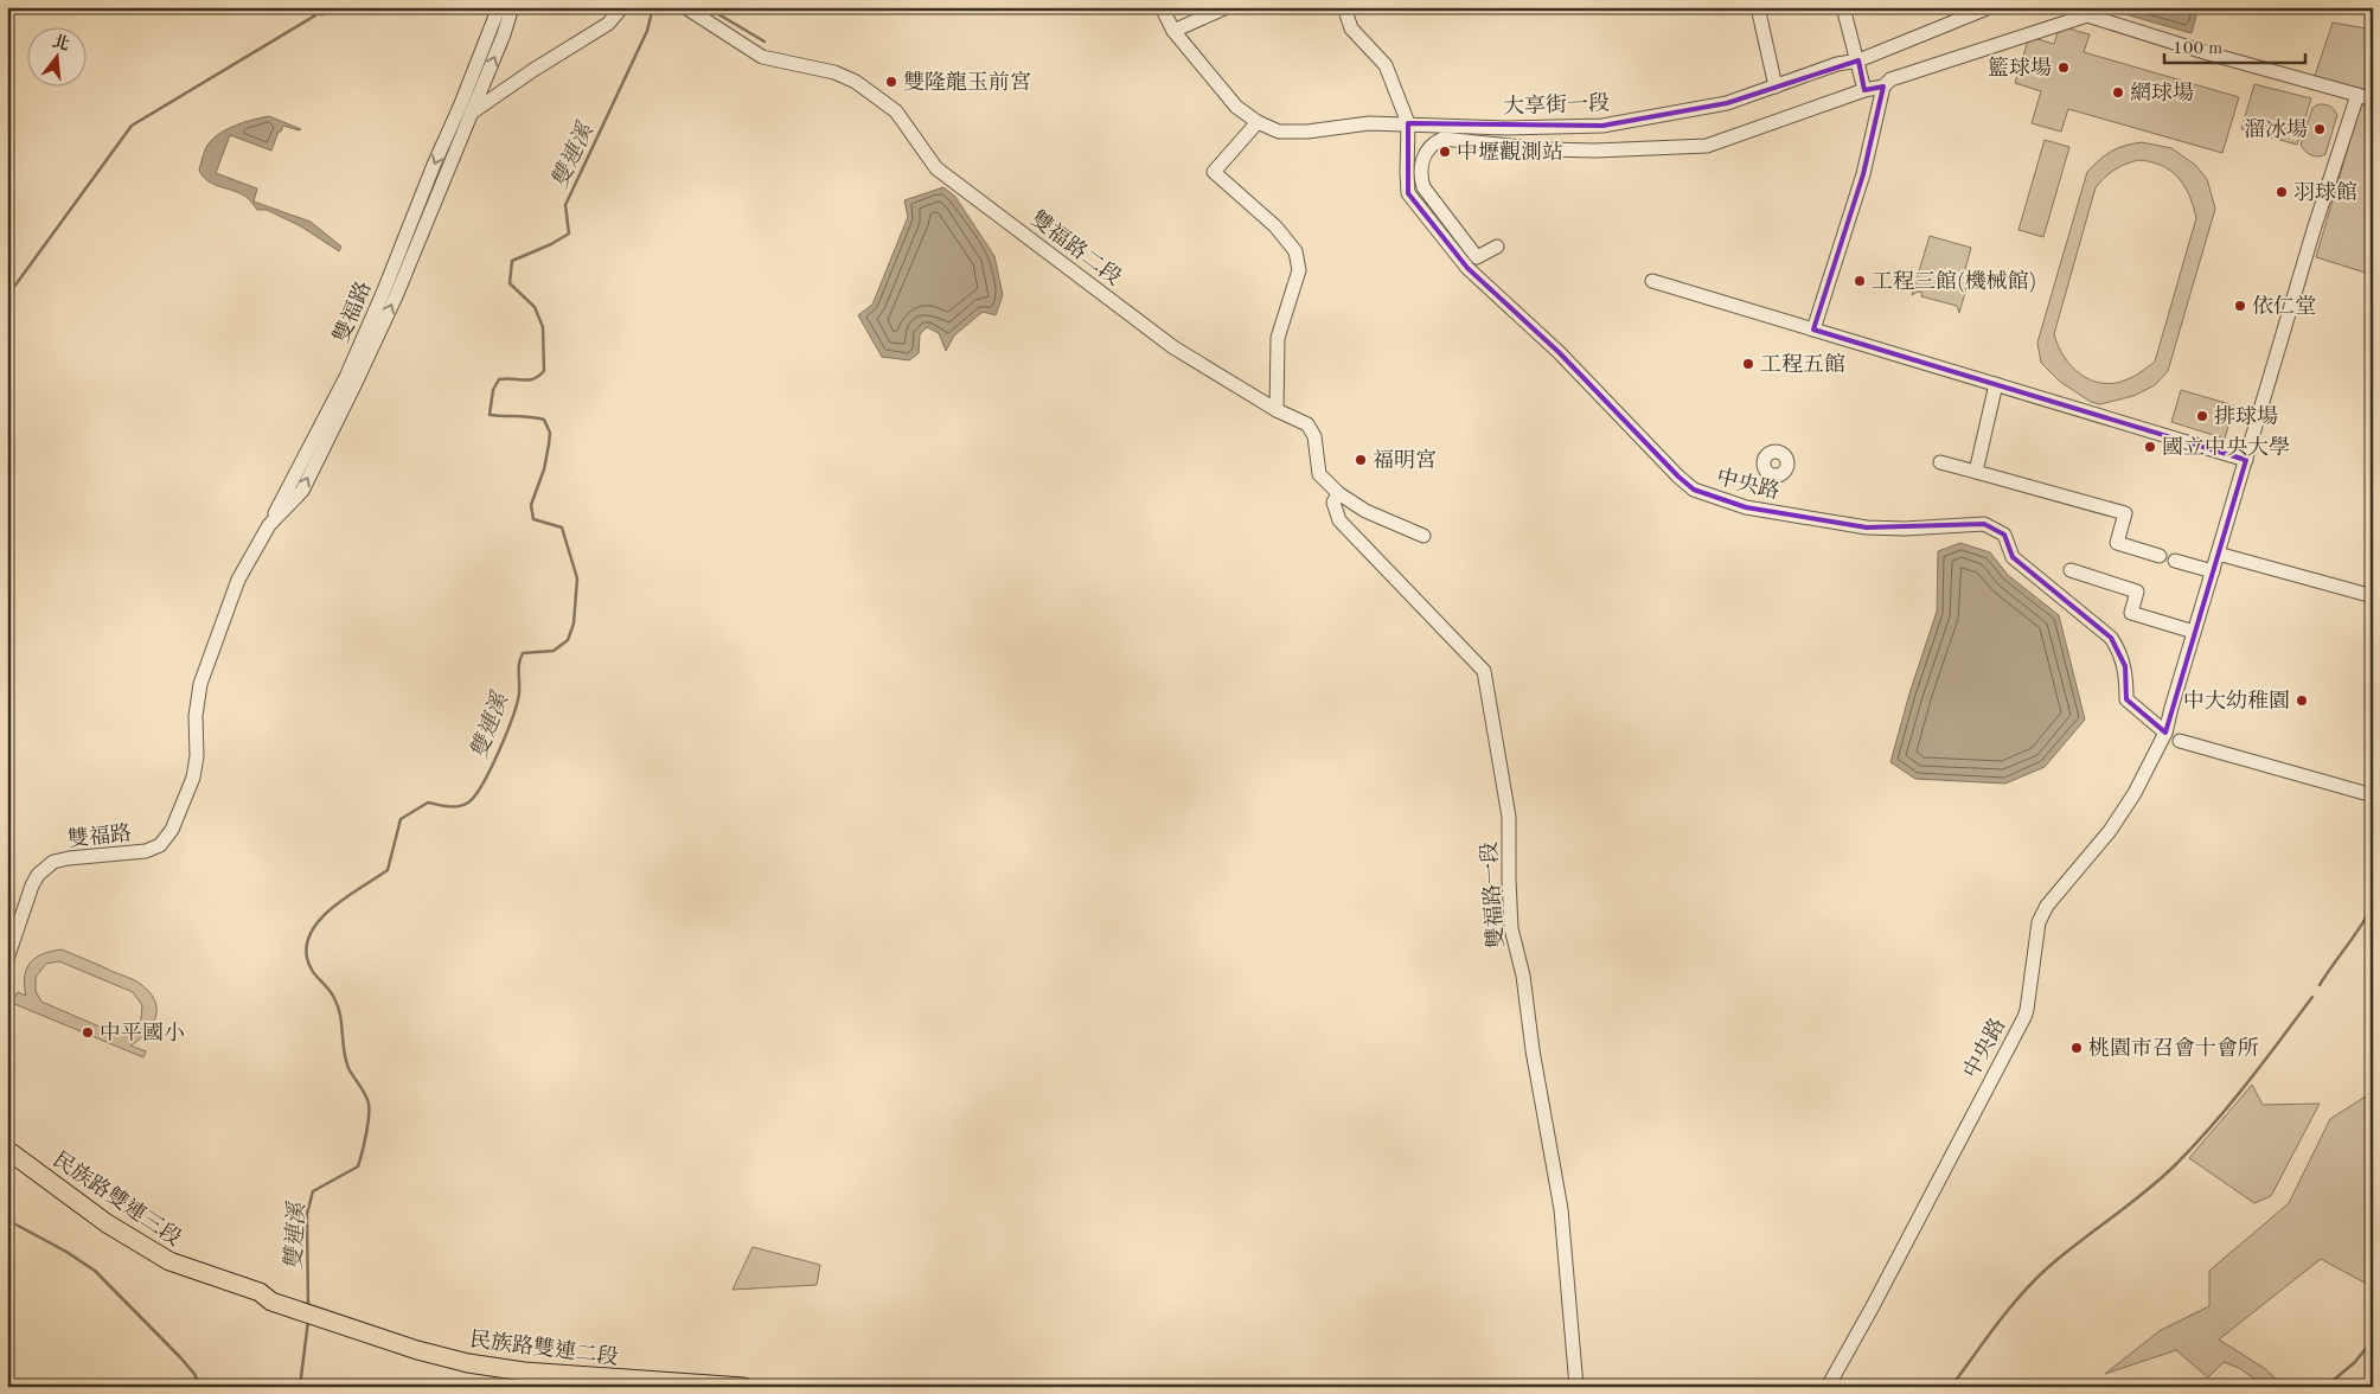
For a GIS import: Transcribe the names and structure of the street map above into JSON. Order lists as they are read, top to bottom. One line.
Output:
{"streets":{"main road":["民族路雙連三段","民族路雙連二段"],"street":["大享街一段","雙福路二段","雙福路","中央路","雙福路一段"]},"crossings":[["大享街一段","中央路"],["雙福路二段","雙福路一段"],["民族路雙連三段","民族路雙連二段"]],"water":["雙連溪"],"places":["籃球場","雙隆龍玉前宮","網球場","溜冰場","中壢觀測站","羽球館","工程三館(機械館)","依仁堂","工程五館","排球場","國立中央大學","福明宮","中大幼稚園","中平國小","桃園市召會十會所"],"scale_bar":"100 m","north":"top"}
